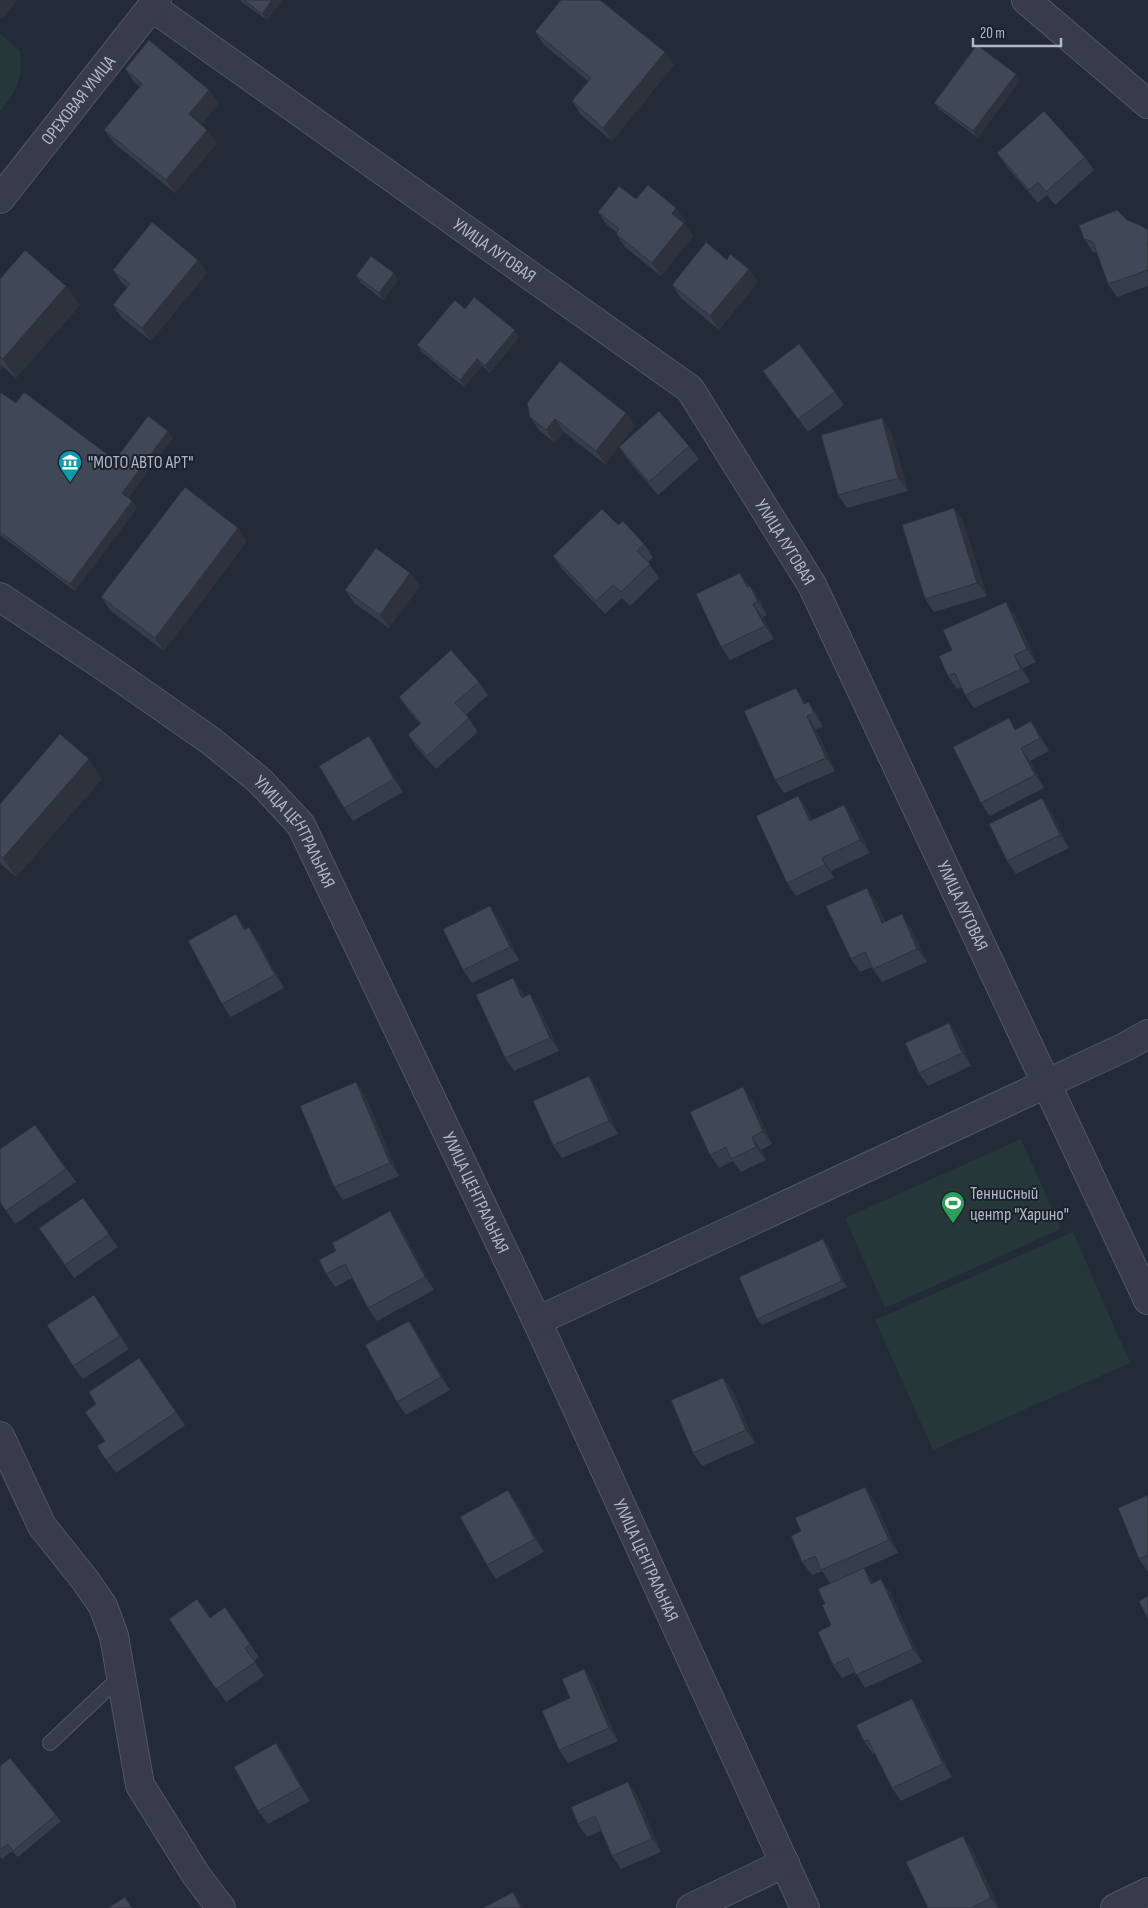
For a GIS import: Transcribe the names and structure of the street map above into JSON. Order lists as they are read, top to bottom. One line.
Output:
{"streets":{"street":["ОРЕХОВАЯ УЛИЦА","УЛИЦА ЛУГОВАЯ","УЛИЦА ЦЕНТРАЛЬНАЯ"]},"crossings":[["ОРЕХОВАЯ УЛИЦА","УЛИЦА ЛУГОВАЯ"]],"places":{"museum":["\"МОТО АВТО АРТ\""],"sports":["Теннисный центр \"Харино\""]},"scale_bar":"20 m"}
